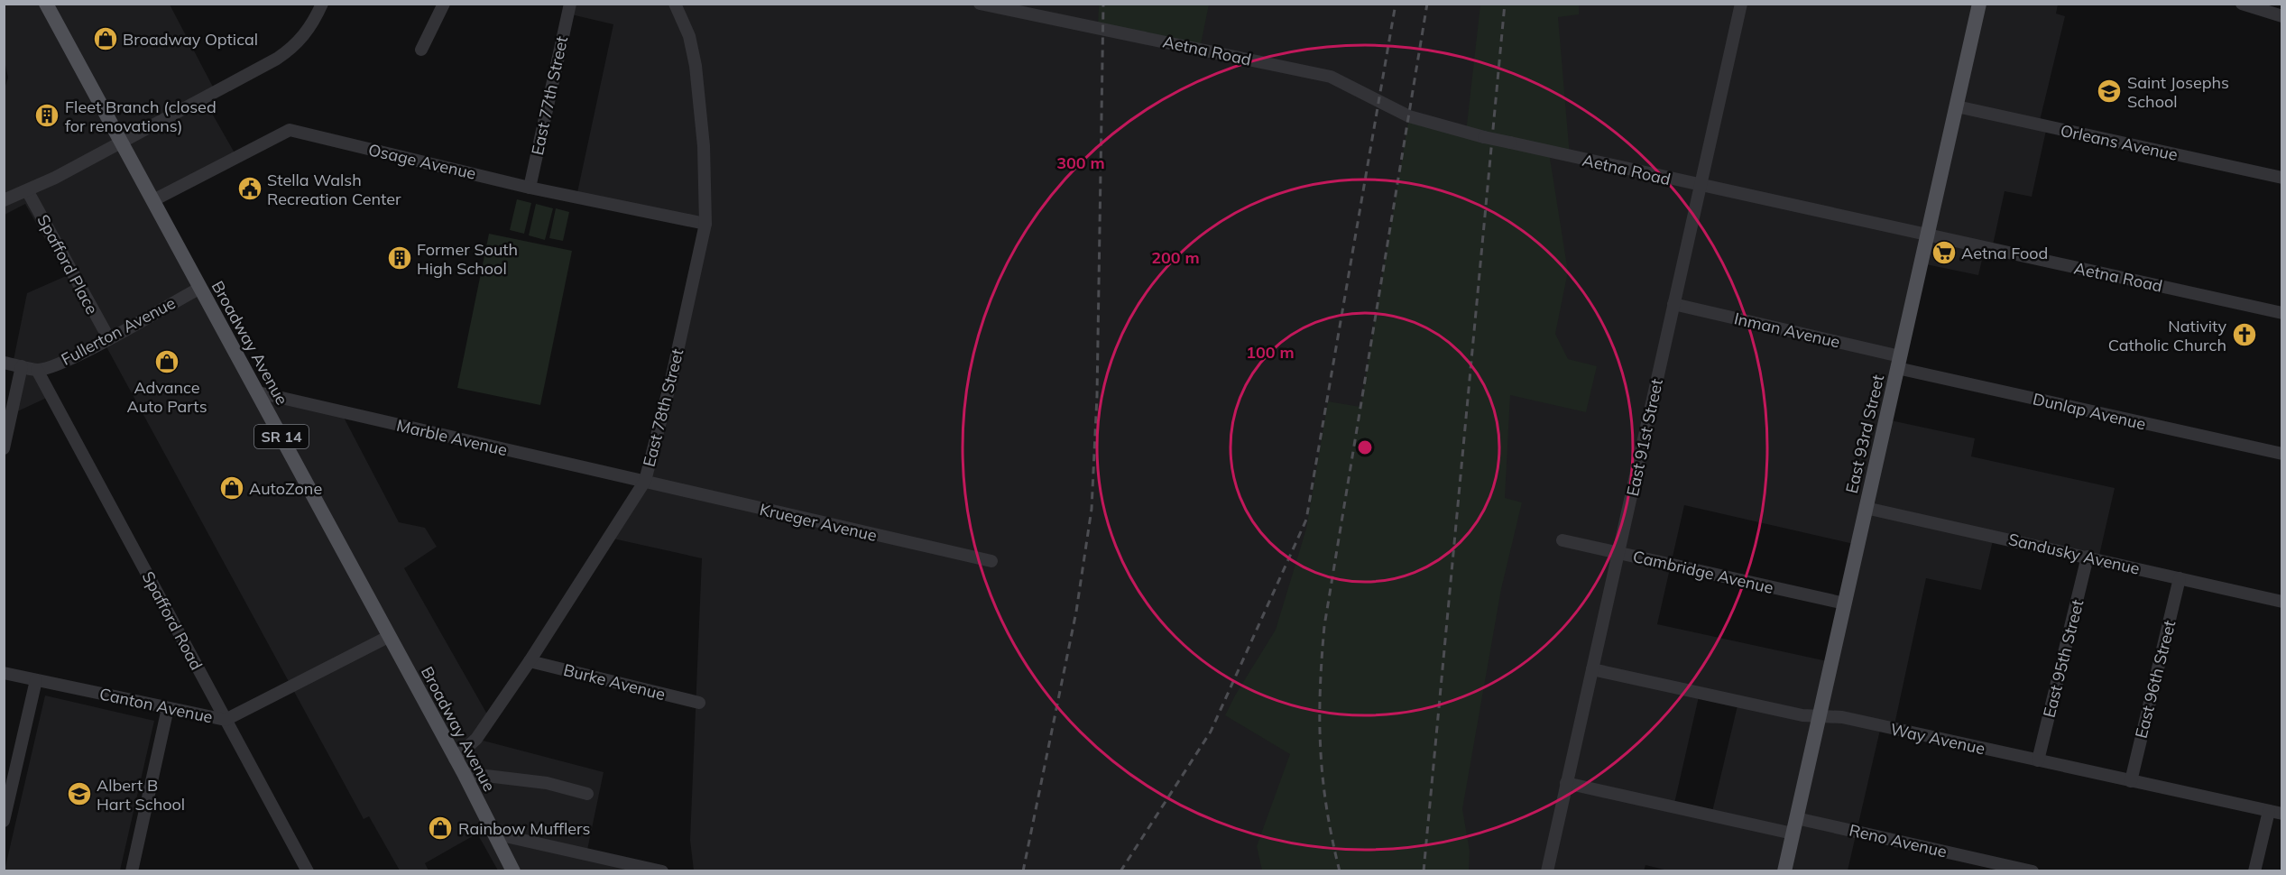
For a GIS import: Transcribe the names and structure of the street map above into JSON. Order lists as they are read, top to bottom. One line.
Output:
{"streets":{"main road":["Broadway Avenue","East 93rd Street","SR 14"],"street":["Aetna Road","East 77th Street","Orleans Avenue","Osage Avenue","Spafford Place","Inman Avenue","Fullerton Avenue","East 78th Street","Dunlap Avenue","Marble Avenue","East 91st Street","Krueger Avenue","Sandusky Avenue","Cambridge Avenue","Spafford Road","East 95th Street","East 96th Street","Burke Avenue","Canton Avenue","Way Avenue","Reno Avenue"]},"crossings":[["Aetna Road","East 93rd Street"],["Aetna Road","East 91st Street"],["East 77th Street","Osage Avenue"],["Orleans Avenue","East 93rd Street"],["Osage Avenue","Broadway Avenue"],["Osage Avenue","East 78th Street"],["Spafford Place","Fullerton Avenue"],["Inman Avenue","Dunlap Avenue"],["Inman Avenue","East 93rd Street"],["Inman Avenue","East 91st Street"],["Fullerton Avenue","Broadway Avenue"],["Fullerton Avenue","Spafford Road"],["Broadway Avenue","East 78th Street"],["Broadway Avenue","Marble Avenue"],["Broadway Avenue","Canton Avenue"],["East 78th Street","Marble Avenue"],["East 78th Street","Krueger Avenue"],["East 78th Street","Burke Avenue"],["Dunlap Avenue","East 93rd Street"],["East 93rd Street","Sandusky Avenue"],["East 93rd Street","Cambridge Avenue"],["East 93rd Street","Way Avenue"],["East 93rd Street","Reno Avenue"],["Marble Avenue","Krueger Avenue"],["East 91st Street","Cambridge Avenue"],["East 91st Street","Way Avenue"],["Sandusky Avenue","East 95th Street"],["Sandusky Avenue","East 96th Street"],["Spafford Road","Canton Avenue"],["East 95th Street","Way Avenue"],["East 96th Street","Way Avenue"]],"places":{"shop":["Broadway Optical","Advance Auto Parts","AutoZone","Rainbow Mufflers"],"school or university":["Saint Josephs School","Albert B Hart School"],"building":["Fleet Branch (closed for renovations)","Former South High School"],"public building":["Stella Walsh Recreation Center"],"supermarket":["Aetna Food"],"church":["Nativity Catholic Church"]},"rings":["300 m","200 m","100 m"]}
